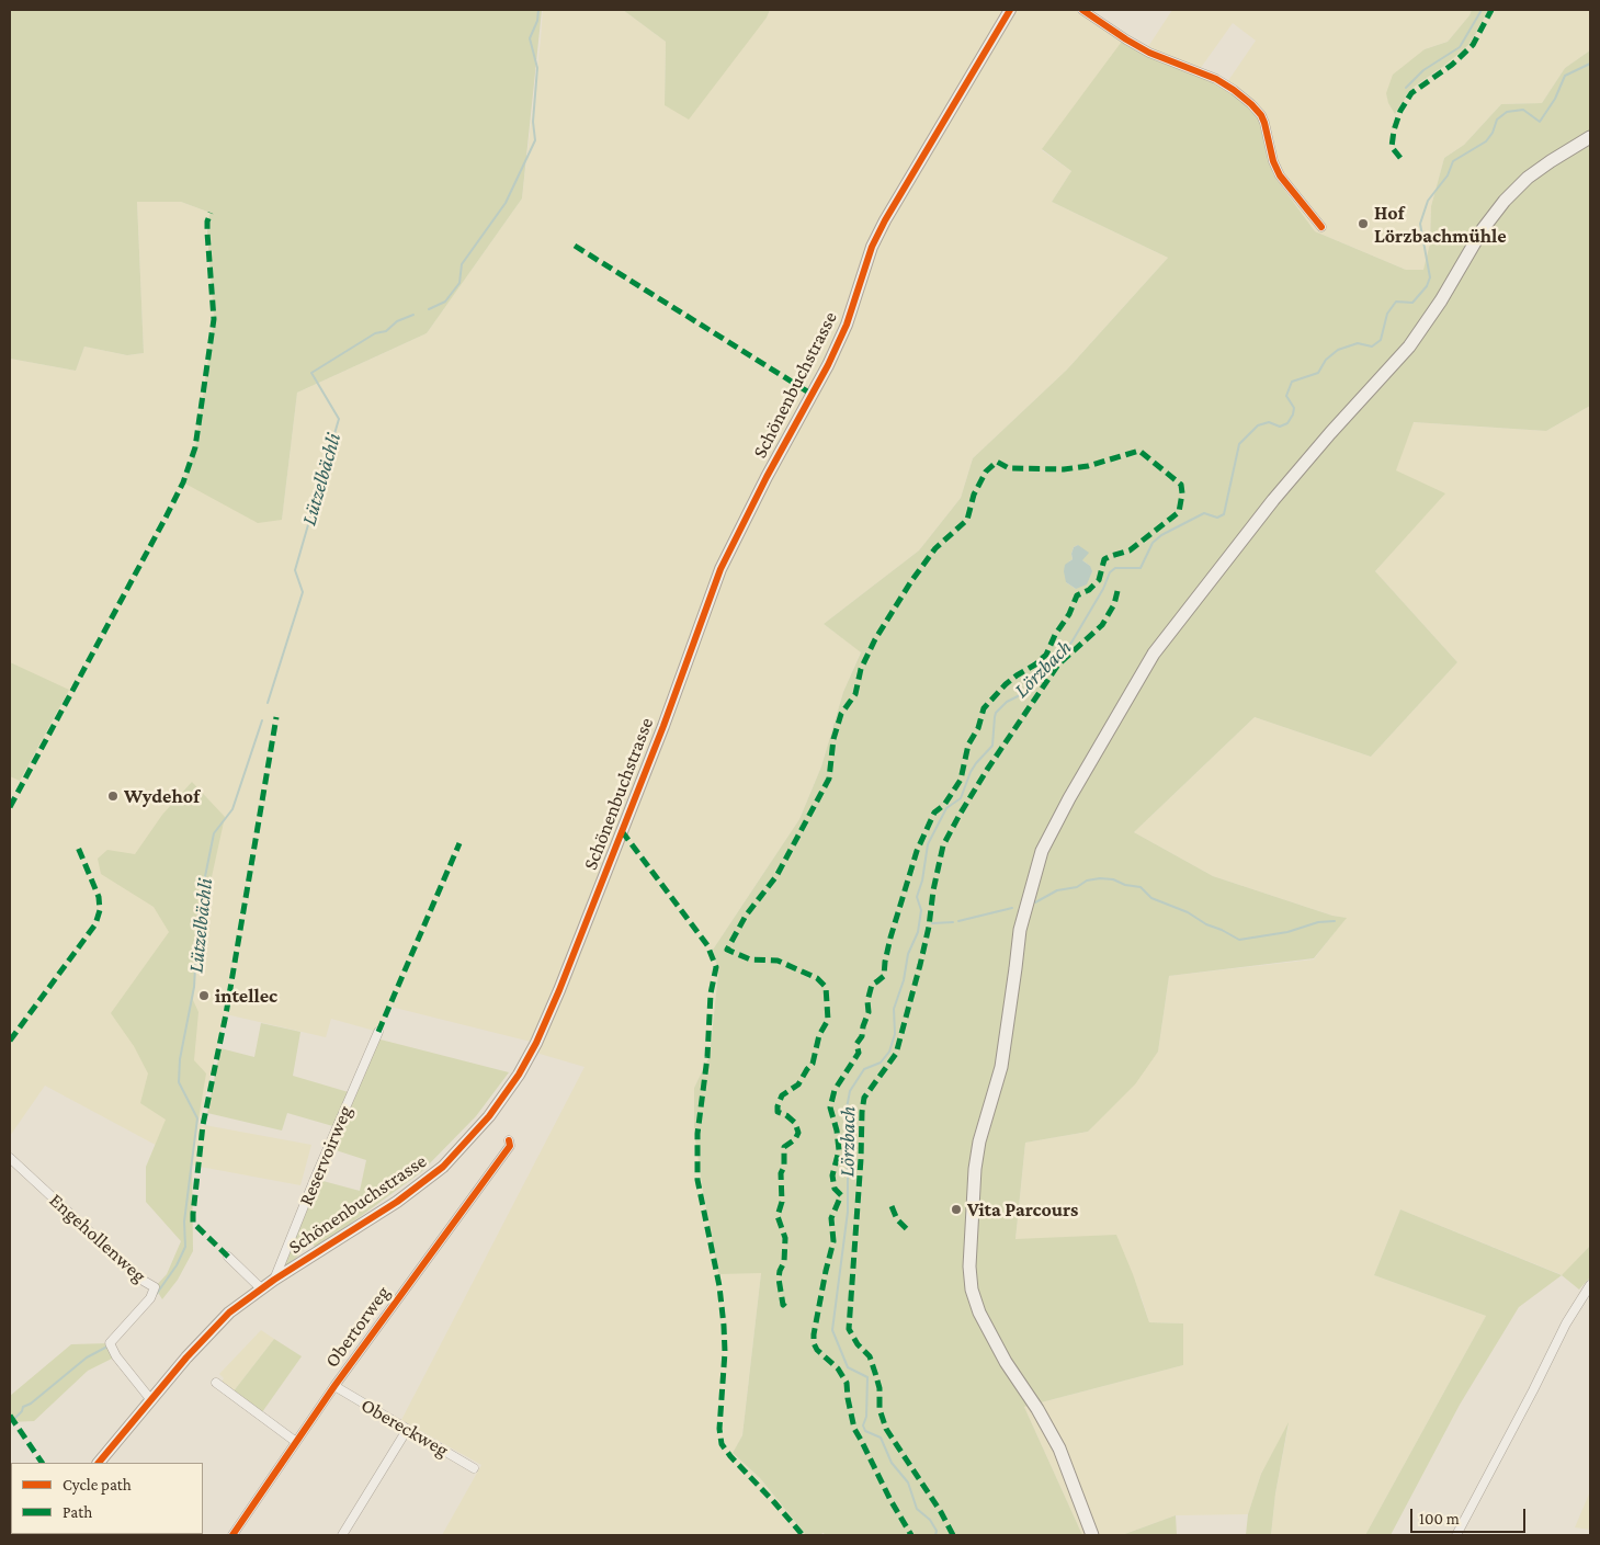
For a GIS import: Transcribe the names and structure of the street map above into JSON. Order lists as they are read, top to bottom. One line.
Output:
{"streets":{"street":["Schönenbuchstrasse","Reservoirweg","Engehollenweg","Obertorweg","Obereckweg"]},"crossings":[["Schönenbuchstrasse","Reservoirweg"],["Schönenbuchstrasse","Engehollenweg"],["Obertorweg","Obereckweg"]],"water":["Lützelbächli","Lörzbach"],"places":["Hof Lörzbachmühle","Wydehof","intellec","Vita Parcours"],"legend":["Cycle path","Path"],"scale_bar":"100 m"}
